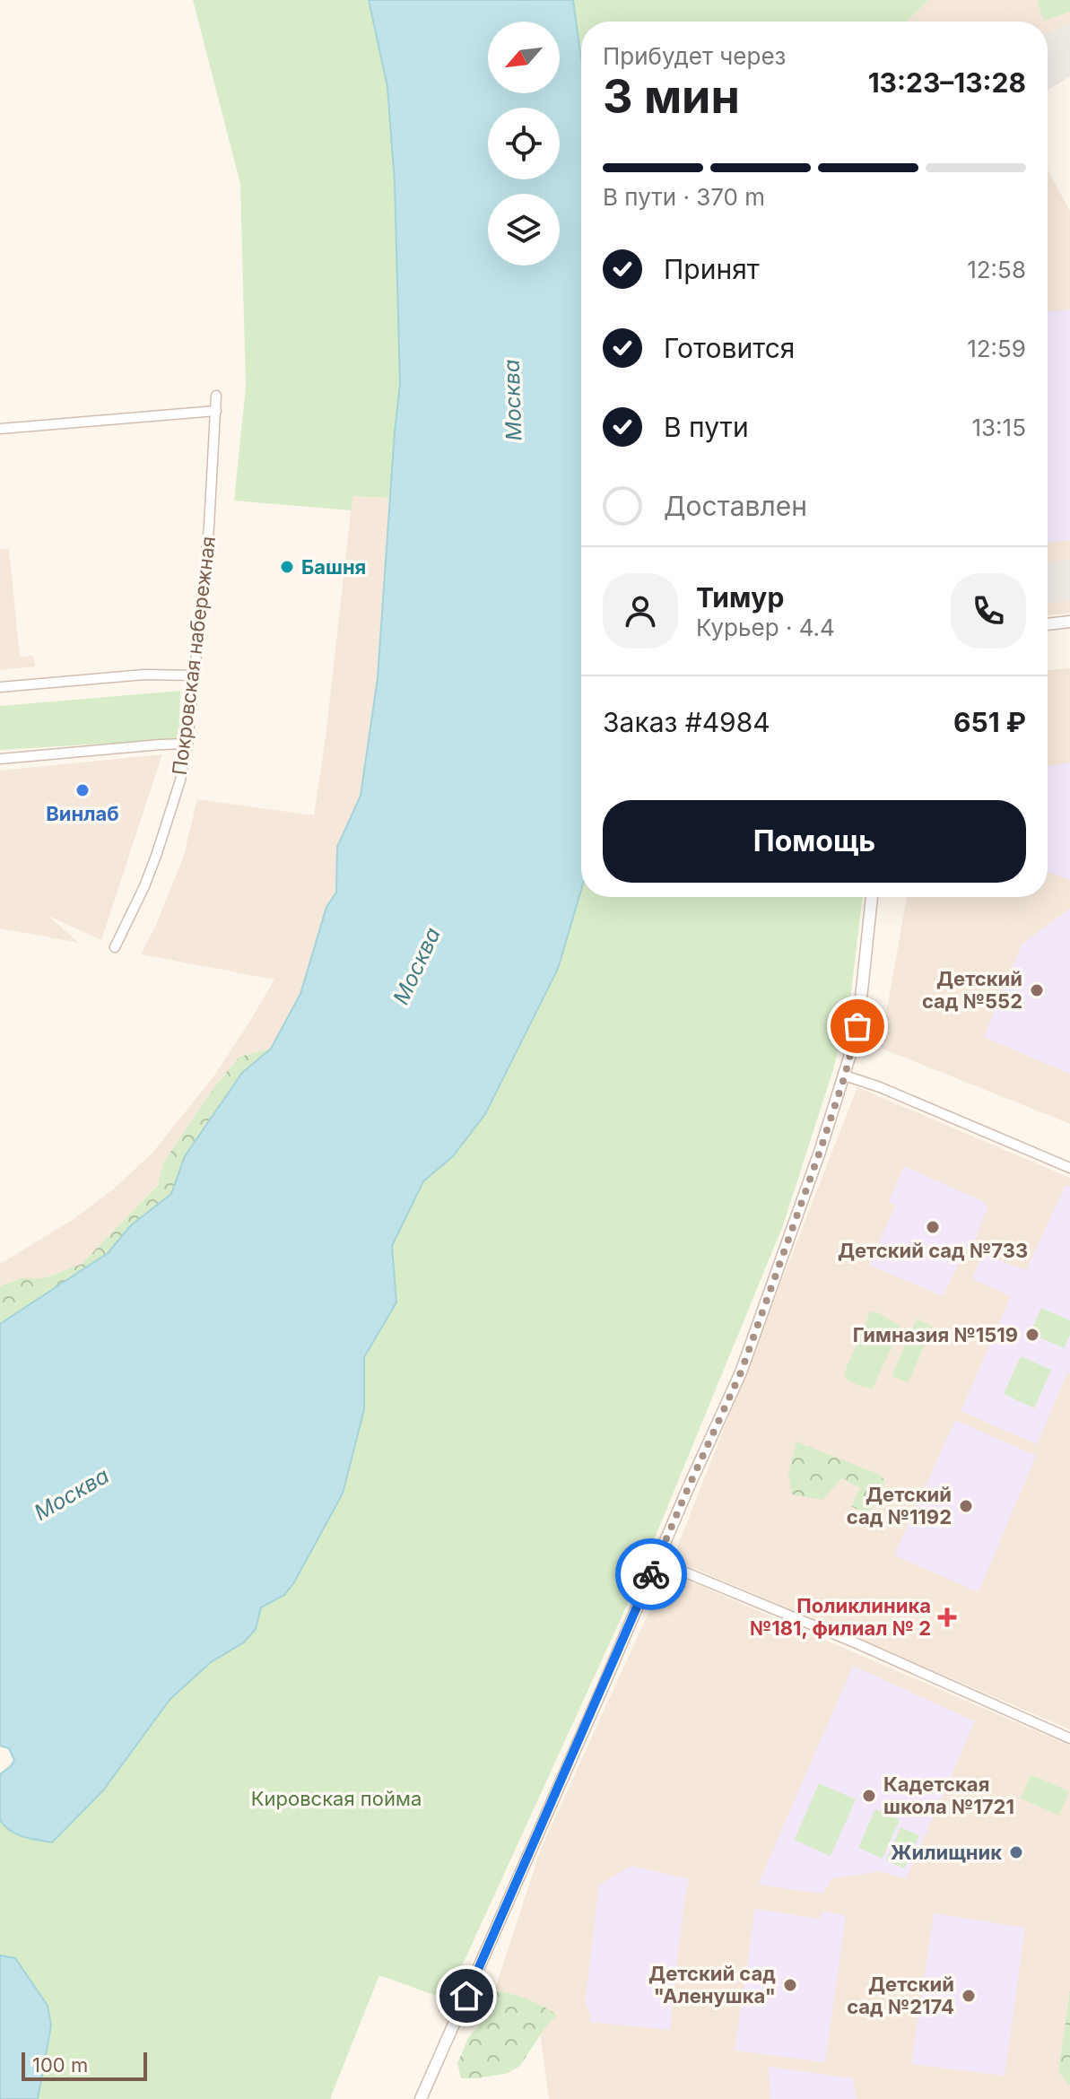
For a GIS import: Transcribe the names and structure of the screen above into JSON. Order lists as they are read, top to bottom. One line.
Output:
{"streets":{"street":["Покровская набережная"]},"water":["Москва"],"parks":["Кировская пойма"],"places":{"other":["Башня","Винлаб","Детский сад №552","Детский сад №733","Гимназия №1519","Детский сад №1192","Кадетская школа №1721","Жилищник","Детский сад \"Аленушка\"","Детский сад №2174"],"health":["Поликлиника №181, филиал № 2"]},"scale_bar":"100 m","north":"bottom left","page":{"heading":["3 мин","Прибудет через","13:23–13:28"],"panel":["Тимур","Курьер · 4.4","Заказ #4984","651 ₽"],"bar":"В пути · 370 m","list":[["Принят","12:58"],["Готовится","12:59"],["В пути","13:15"],"Доставлен"],"buttons":"Помощь","scale":"100 m"}}
